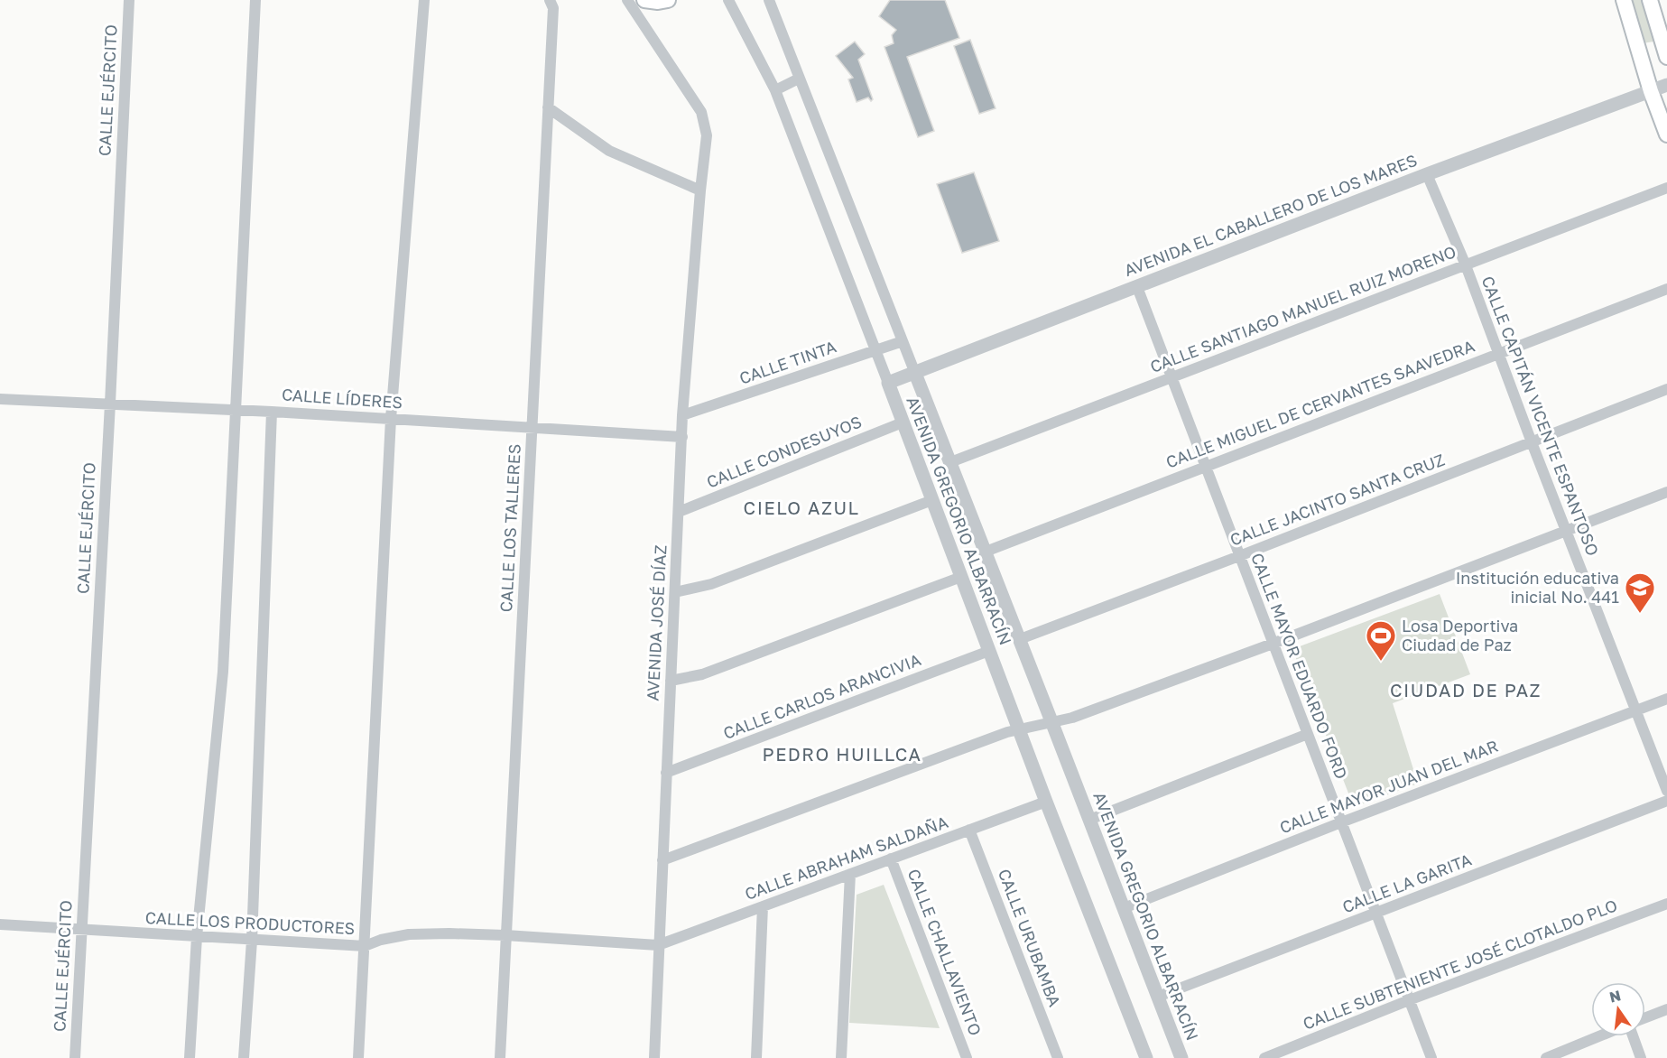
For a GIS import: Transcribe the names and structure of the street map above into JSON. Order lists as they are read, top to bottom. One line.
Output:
{"streets":{"street":["CALLE EJÉRCITO","AVENIDA EL CABALLERO DE LOS MARES","CALLE SANTIAGO MANUEL RUIZ MORENO","CALLE TINTA","CALLE LÍDERES","CALLE MIGUEL DE CERVANTES SAAVEDRA","CALLE CAPITÁN VICENTE ESPANTOSO","CALLE CONDESUYOS","CALLE JACINTO SANTA CRUZ","AVENIDA GREGORIO ALBARRACÍN","CALLE LOS TALLERES","AVENIDA JOSÉ DÍAZ","CALLE MAYOR EDUARDO FORD","CALLE CARLOS ARANCIVIA","CALLE MAYOR JUAN DEL MAR","CALLE ABRAHAM SALDAÑA","CALLE LA GARITA","CALLE LOS PRODUCTORES","CALLE URUBAMBA","CALLE CHALLAVIENTO","CALLE SUBTENIENTE JOSÉ CLOTALDO PLO"]},"crossings":[["CALLE EJÉRCITO","CALLE LÍDERES"],["CALLE EJÉRCITO","CALLE LOS PRODUCTORES"],["AVENIDA EL CABALLERO DE LOS MARES","CALLE CAPITÁN VICENTE ESPANTOSO"],["AVENIDA EL CABALLERO DE LOS MARES","AVENIDA GREGORIO ALBARRACÍN"],["AVENIDA EL CABALLERO DE LOS MARES","CALLE MAYOR EDUARDO FORD"],["CALLE SANTIAGO MANUEL RUIZ MORENO","CALLE CAPITÁN VICENTE ESPANTOSO"],["CALLE SANTIAGO MANUEL RUIZ MORENO","AVENIDA GREGORIO ALBARRACÍN"],["CALLE SANTIAGO MANUEL RUIZ MORENO","CALLE MAYOR EDUARDO FORD"],["CALLE TINTA","AVENIDA GREGORIO ALBARRACÍN"],["CALLE TINTA","AVENIDA JOSÉ DÍAZ"],["CALLE LÍDERES","CALLE LOS TALLERES"],["CALLE LÍDERES","AVENIDA JOSÉ DÍAZ"],["CALLE MIGUEL DE CERVANTES SAAVEDRA","CALLE CAPITÁN VICENTE ESPANTOSO"],["CALLE MIGUEL DE CERVANTES SAAVEDRA","AVENIDA GREGORIO ALBARRACÍN"],["CALLE MIGUEL DE CERVANTES SAAVEDRA","CALLE MAYOR EDUARDO FORD"],["CALLE CAPITÁN VICENTE ESPANTOSO","CALLE JACINTO SANTA CRUZ"],["CALLE CAPITÁN VICENTE ESPANTOSO","CALLE MAYOR JUAN DEL MAR"],["CALLE CONDESUYOS","AVENIDA GREGORIO ALBARRACÍN"],["CALLE CONDESUYOS","AVENIDA JOSÉ DÍAZ"],["CALLE JACINTO SANTA CRUZ","AVENIDA GREGORIO ALBARRACÍN"],["CALLE JACINTO SANTA CRUZ","CALLE MAYOR EDUARDO FORD"],["AVENIDA GREGORIO ALBARRACÍN","CALLE CARLOS ARANCIVIA"],["AVENIDA GREGORIO ALBARRACÍN","CALLE MAYOR JUAN DEL MAR"],["AVENIDA GREGORIO ALBARRACÍN","CALLE ABRAHAM SALDAÑA"],["AVENIDA GREGORIO ALBARRACÍN","CALLE LA GARITA"],["CALLE LOS TALLERES","CALLE LOS PRODUCTORES"],["AVENIDA JOSÉ DÍAZ","CALLE CARLOS ARANCIVIA"],["AVENIDA JOSÉ DÍAZ","CALLE ABRAHAM SALDAÑA"],["AVENIDA JOSÉ DÍAZ","CALLE LOS PRODUCTORES"],["CALLE MAYOR EDUARDO FORD","CALLE MAYOR JUAN DEL MAR"],["CALLE MAYOR EDUARDO FORD","CALLE LA GARITA"],["CALLE MAYOR EDUARDO FORD","CALLE SUBTENIENTE JOSÉ CLOTALDO PLO"],["CALLE ABRAHAM SALDAÑA","CALLE LOS PRODUCTORES"],["CALLE ABRAHAM SALDAÑA","CALLE URUBAMBA"],["CALLE ABRAHAM SALDAÑA","CALLE CHALLAVIENTO"]],"districts":["CIELO AZUL","CIUDAD DE PAZ","PEDRO HUILLCA"],"places":{"school or university":["Institución educativa inicial No. 441"],"sports":["Losa Deportiva Ciudad de Paz"]},"north":"top"}
